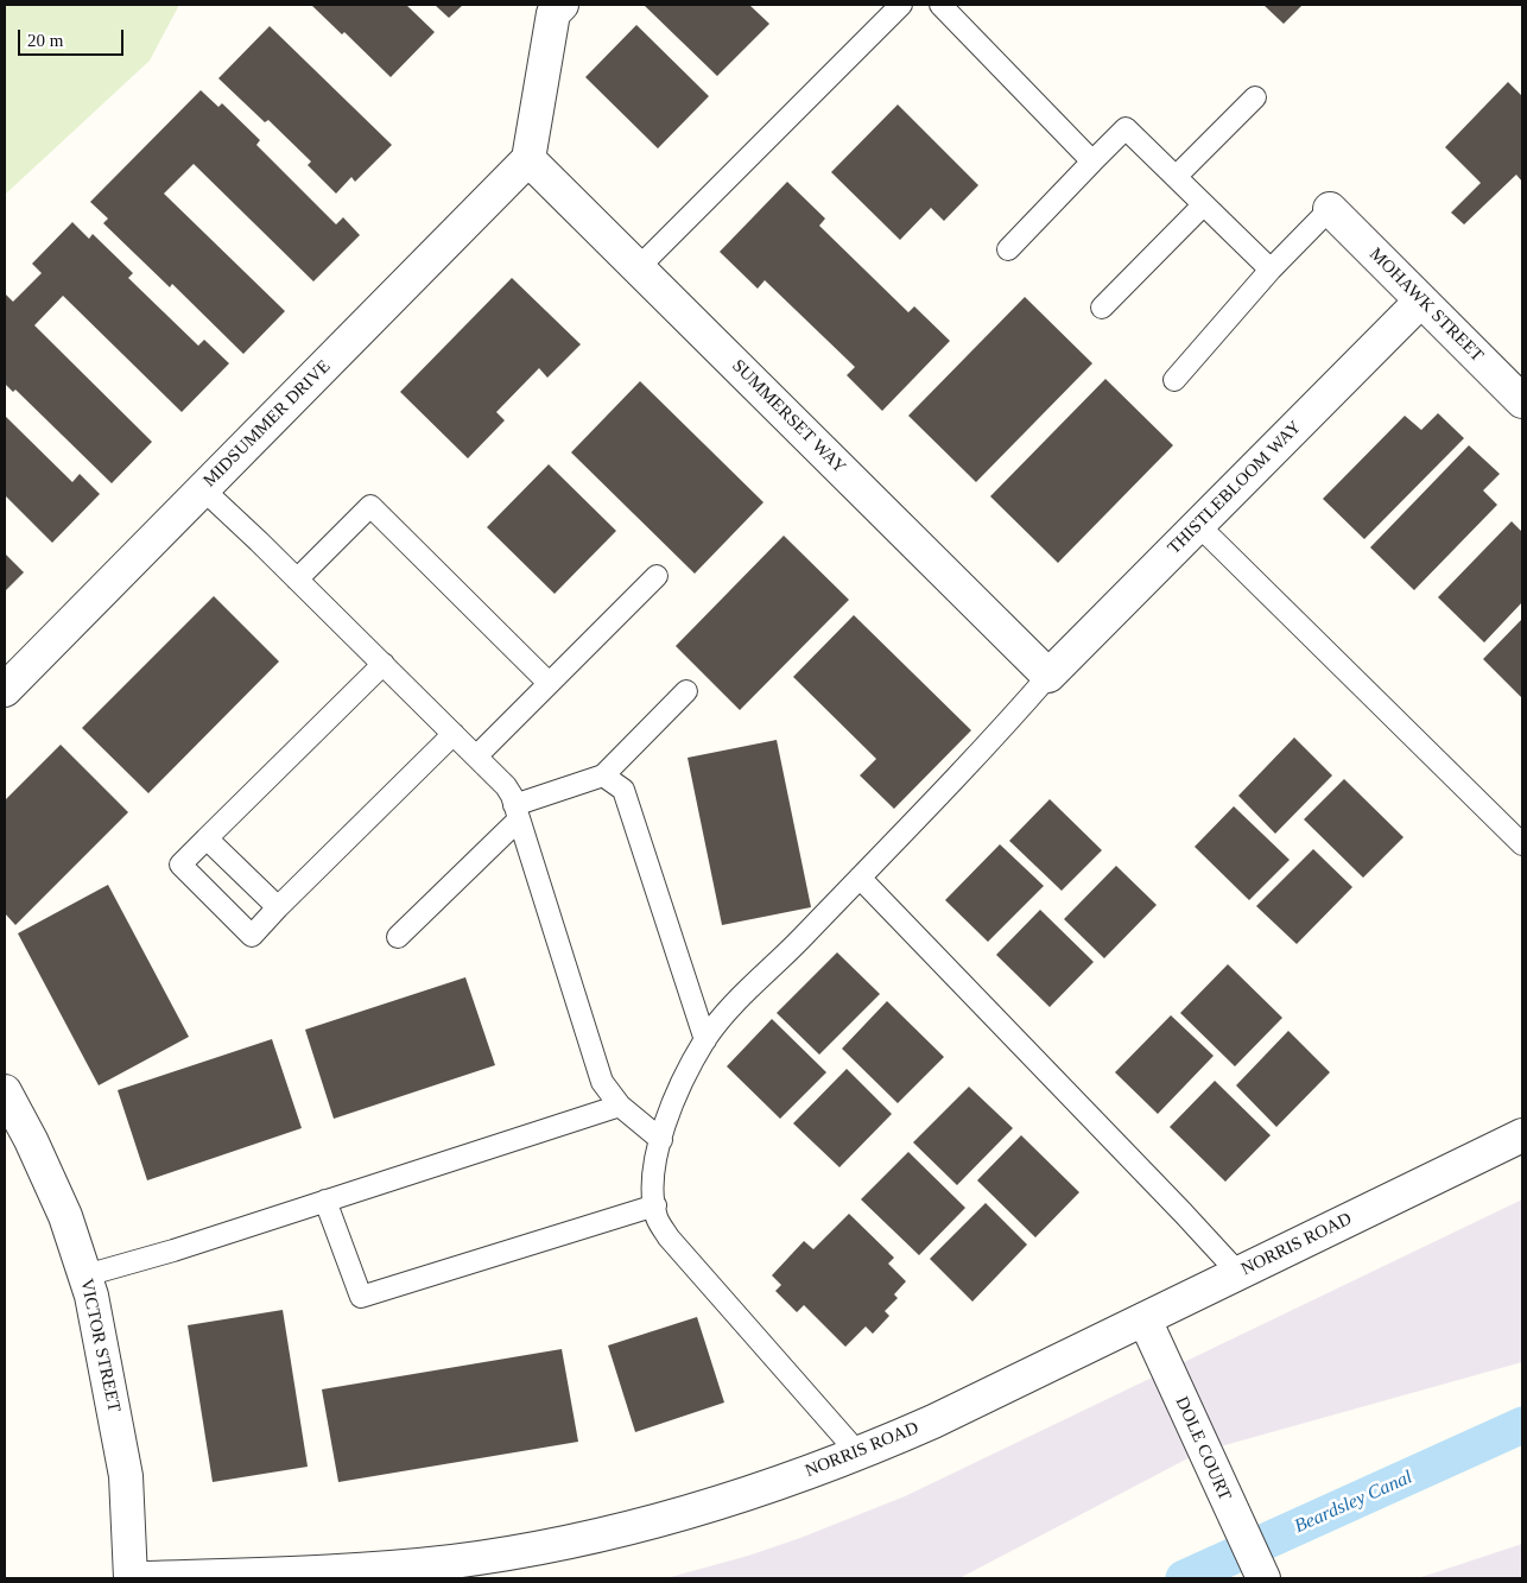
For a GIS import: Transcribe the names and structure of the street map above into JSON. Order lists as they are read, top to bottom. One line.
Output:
{"streets":{"street":["MOHAWK STREET","SUMMERSET WAY","MIDSUMMER DRIVE","THISTLEBLOOM WAY","NORRIS ROAD","VICTOR STREET","DOLE COURT"]},"crossings":[["MOHAWK STREET","THISTLEBLOOM WAY"],["SUMMERSET WAY","MIDSUMMER DRIVE"],["SUMMERSET WAY","THISTLEBLOOM WAY"],["NORRIS ROAD","DOLE COURT"]],"water":["Beardsley Canal"],"scale_bar":"20 m"}
